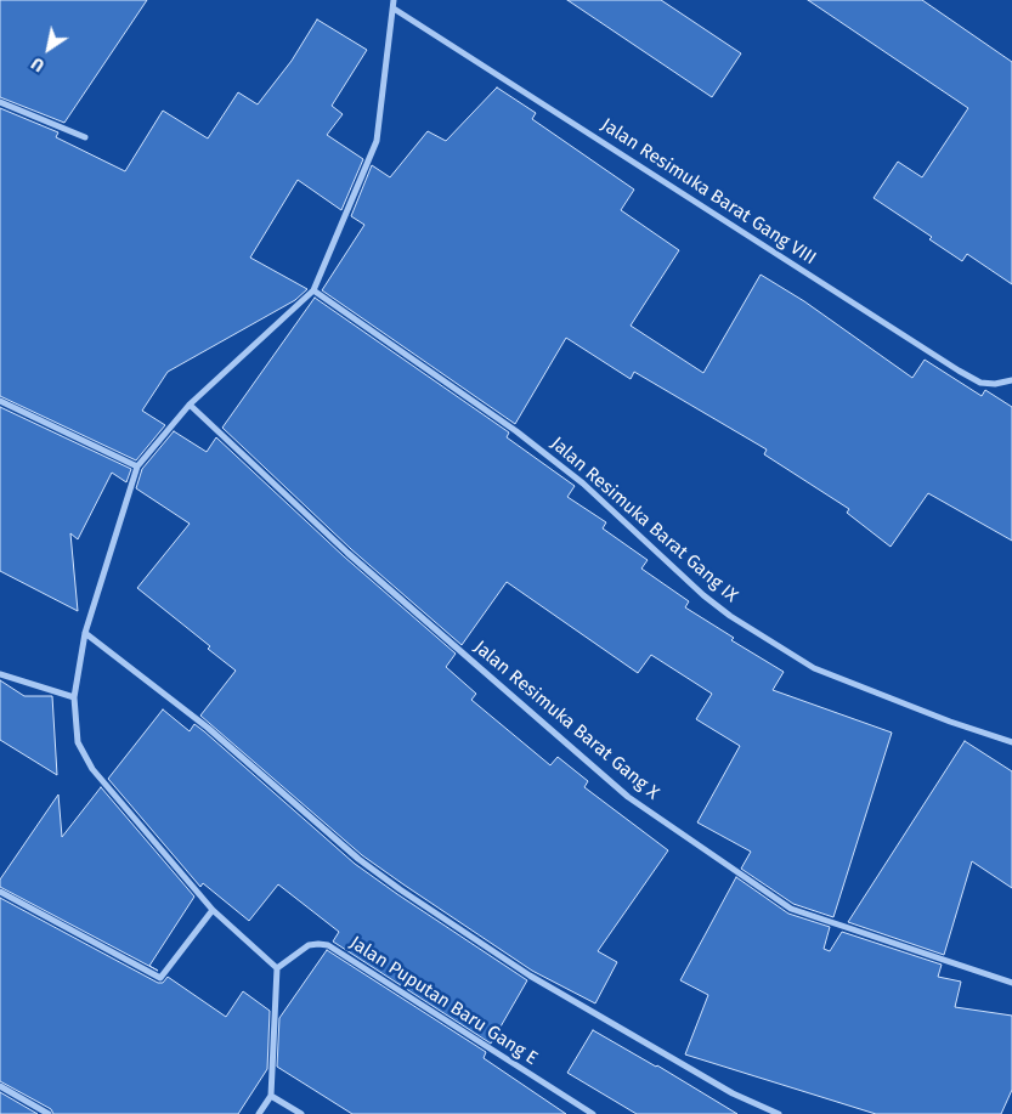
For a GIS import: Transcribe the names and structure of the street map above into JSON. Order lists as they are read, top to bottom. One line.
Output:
{"streets":{"street":["Jalan Resimuka Barat Gang VIII","Jalan Resimuka Barat Gang IX","Jalan Resimuka Barat Gang X","Jalan Puputan Baru Gang E"]},"north":"bottom left"}
